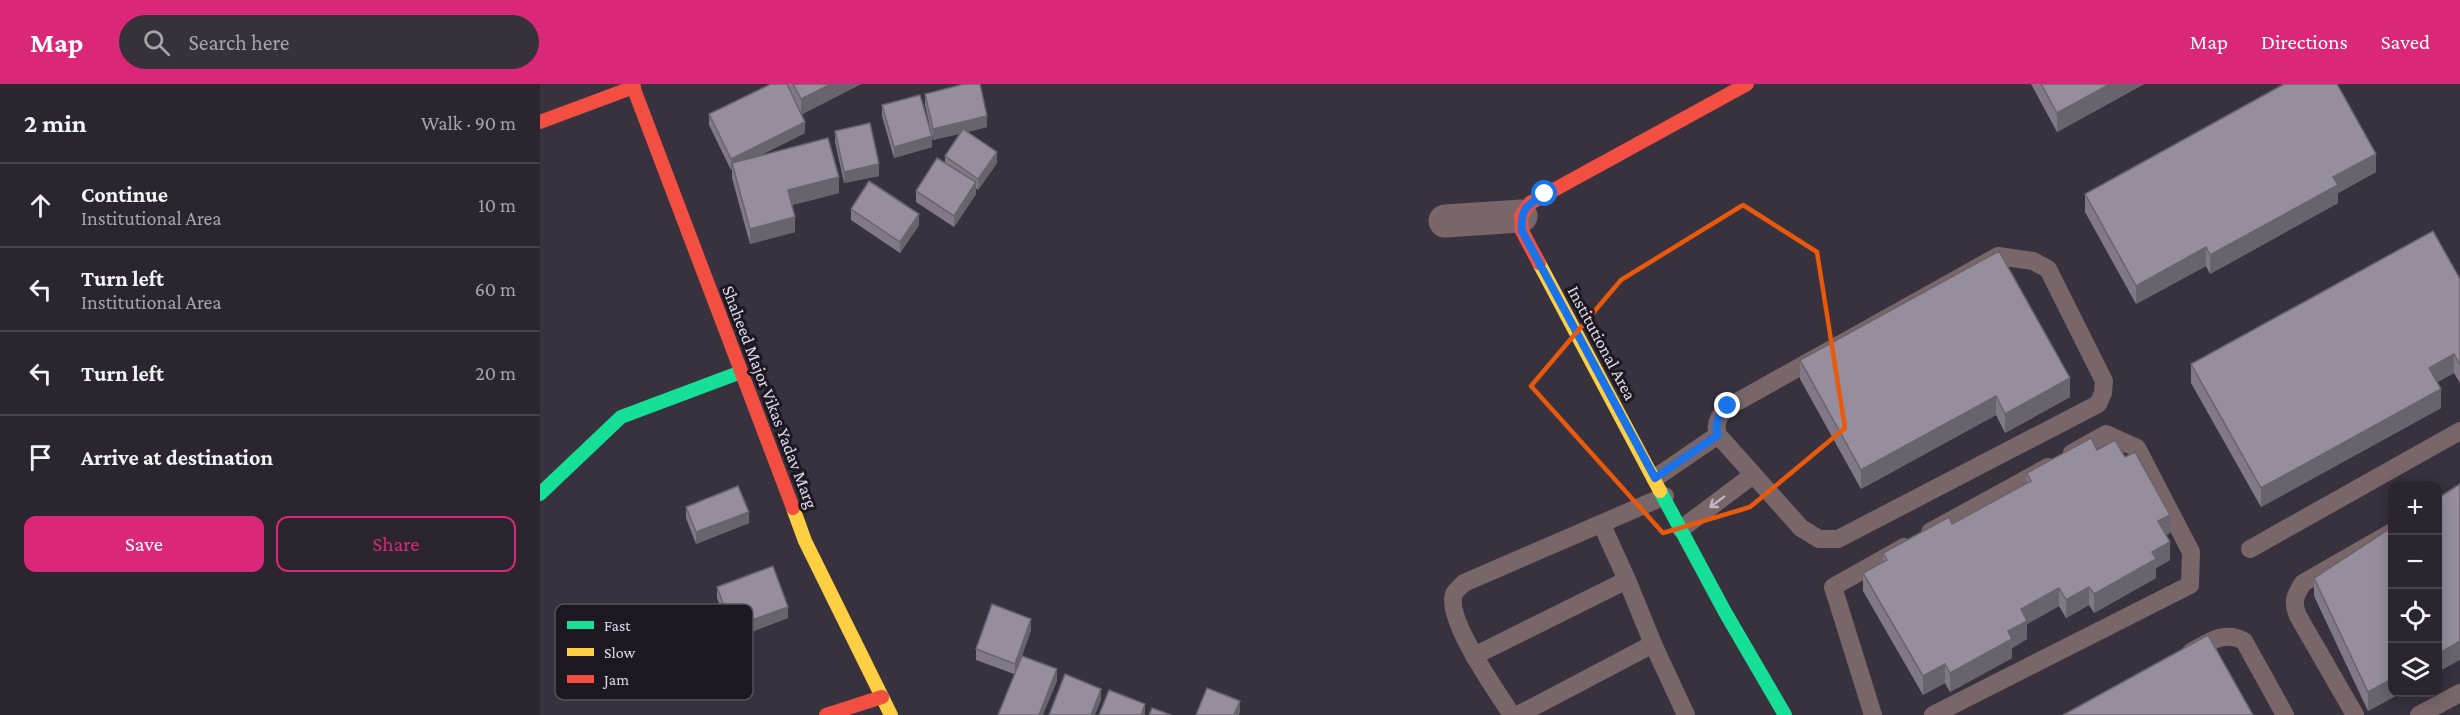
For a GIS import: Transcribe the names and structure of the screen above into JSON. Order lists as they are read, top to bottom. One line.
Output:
{"streets":{"street":["Institutional Area","Shaheed Major Vikas Yadav Marg"]},"legend":["Fast","Slow","Jam"],"page":{"header":"Map","search":"Search here","nav":["Map","Directions","Saved"],"heading":["2 min","Walk · 90 m"],"list":[["Continue","Institutional Area","10 m"],["Turn left","Institutional Area","60 m"],["Turn left","20 m"],"Arrive at destination"],"map_buttons":["+","−"],"buttons":["Save","Share"]}}
